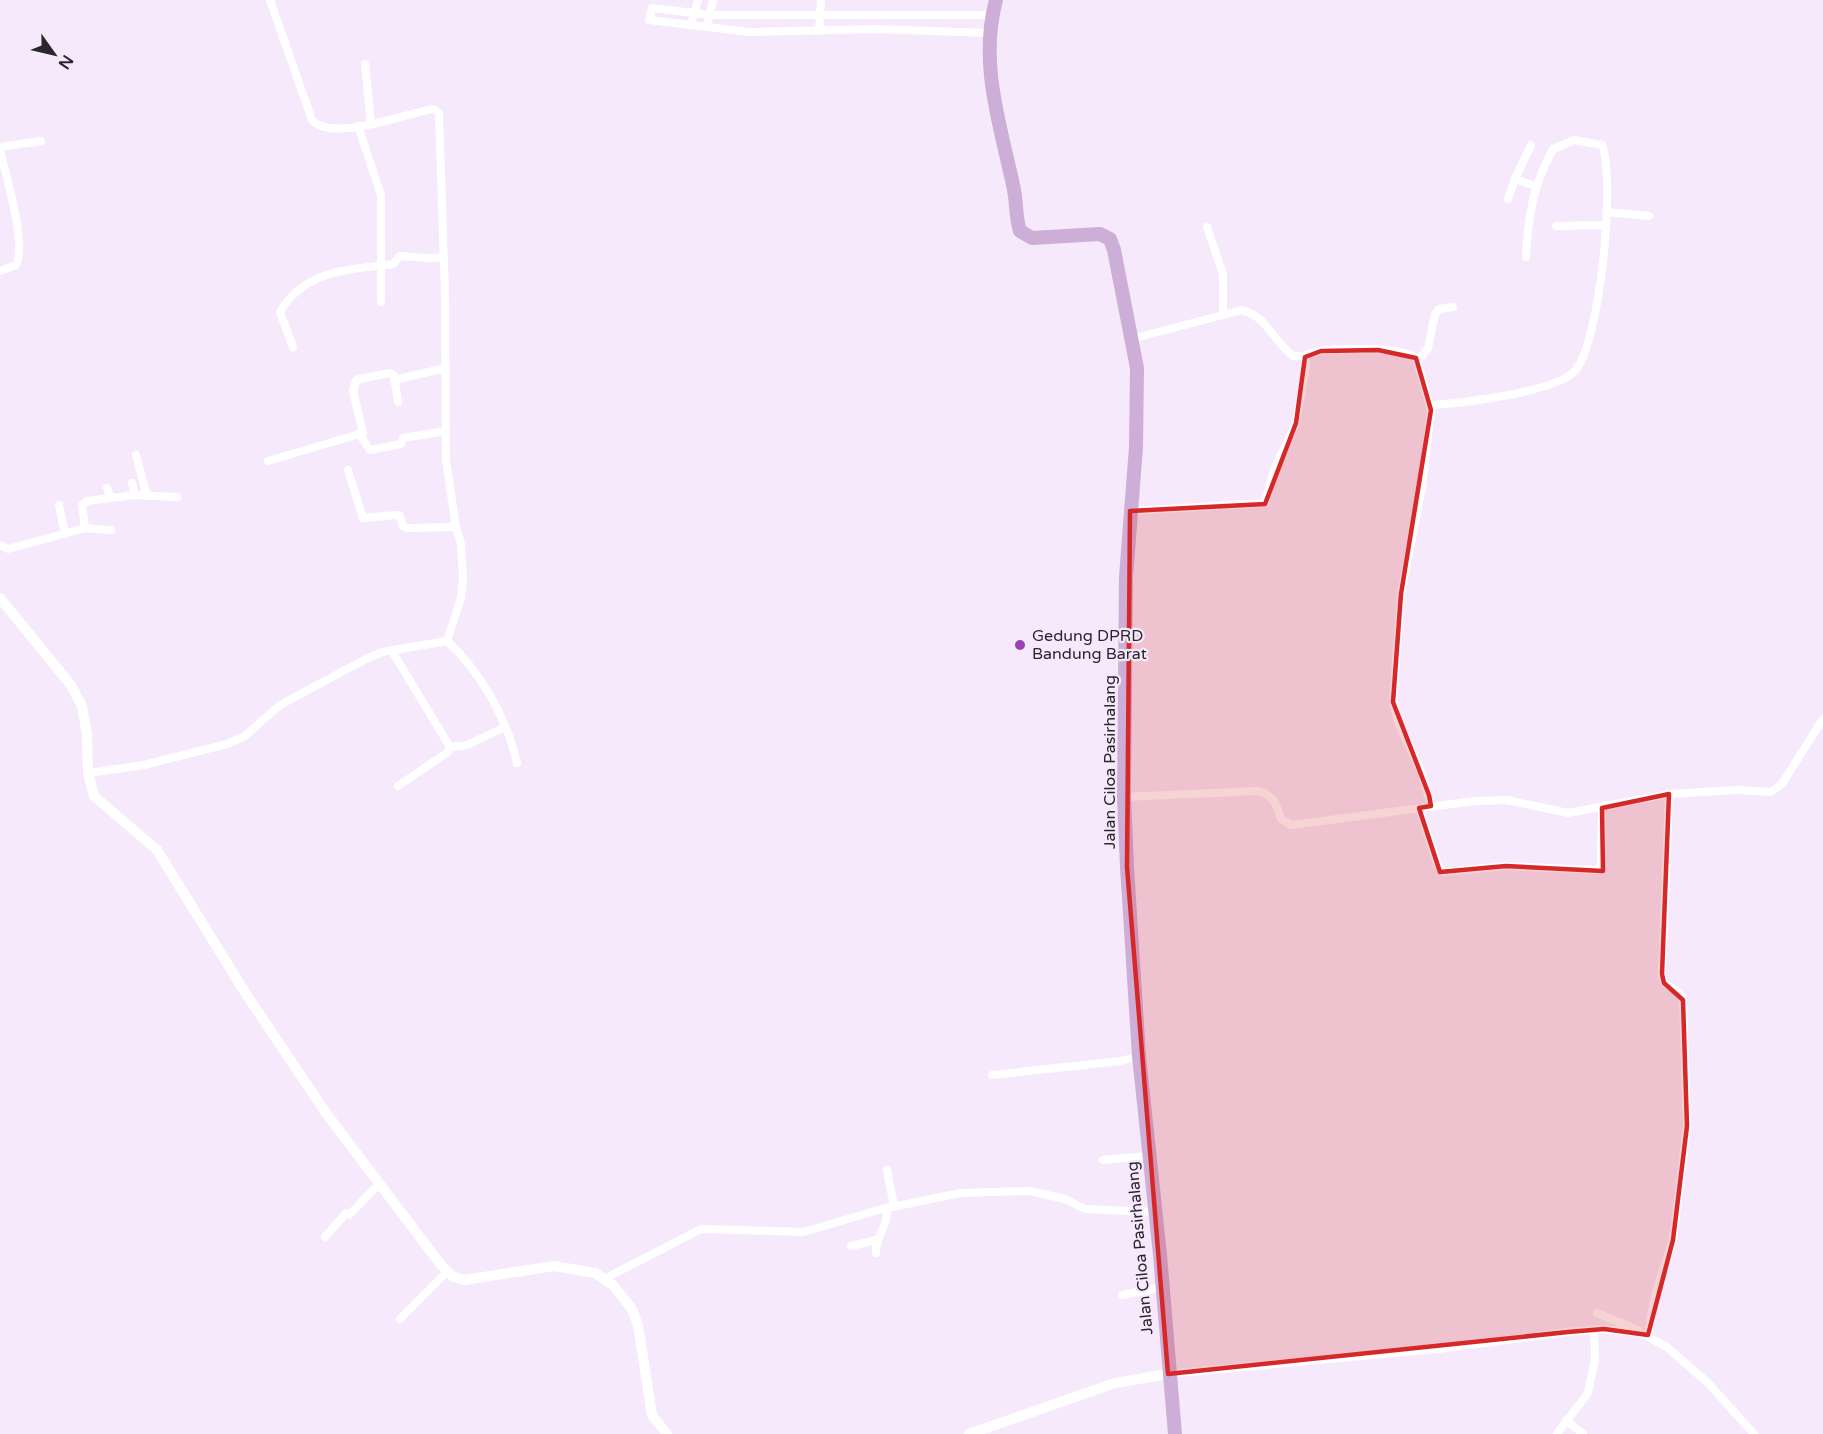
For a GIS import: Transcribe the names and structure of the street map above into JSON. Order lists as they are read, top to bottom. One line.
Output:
{"streets":{"main road":["Jalan Ciloa Pasirhalang"]},"places":["Gedung DPRD Bandung Barat"],"north":"bottom right"}
